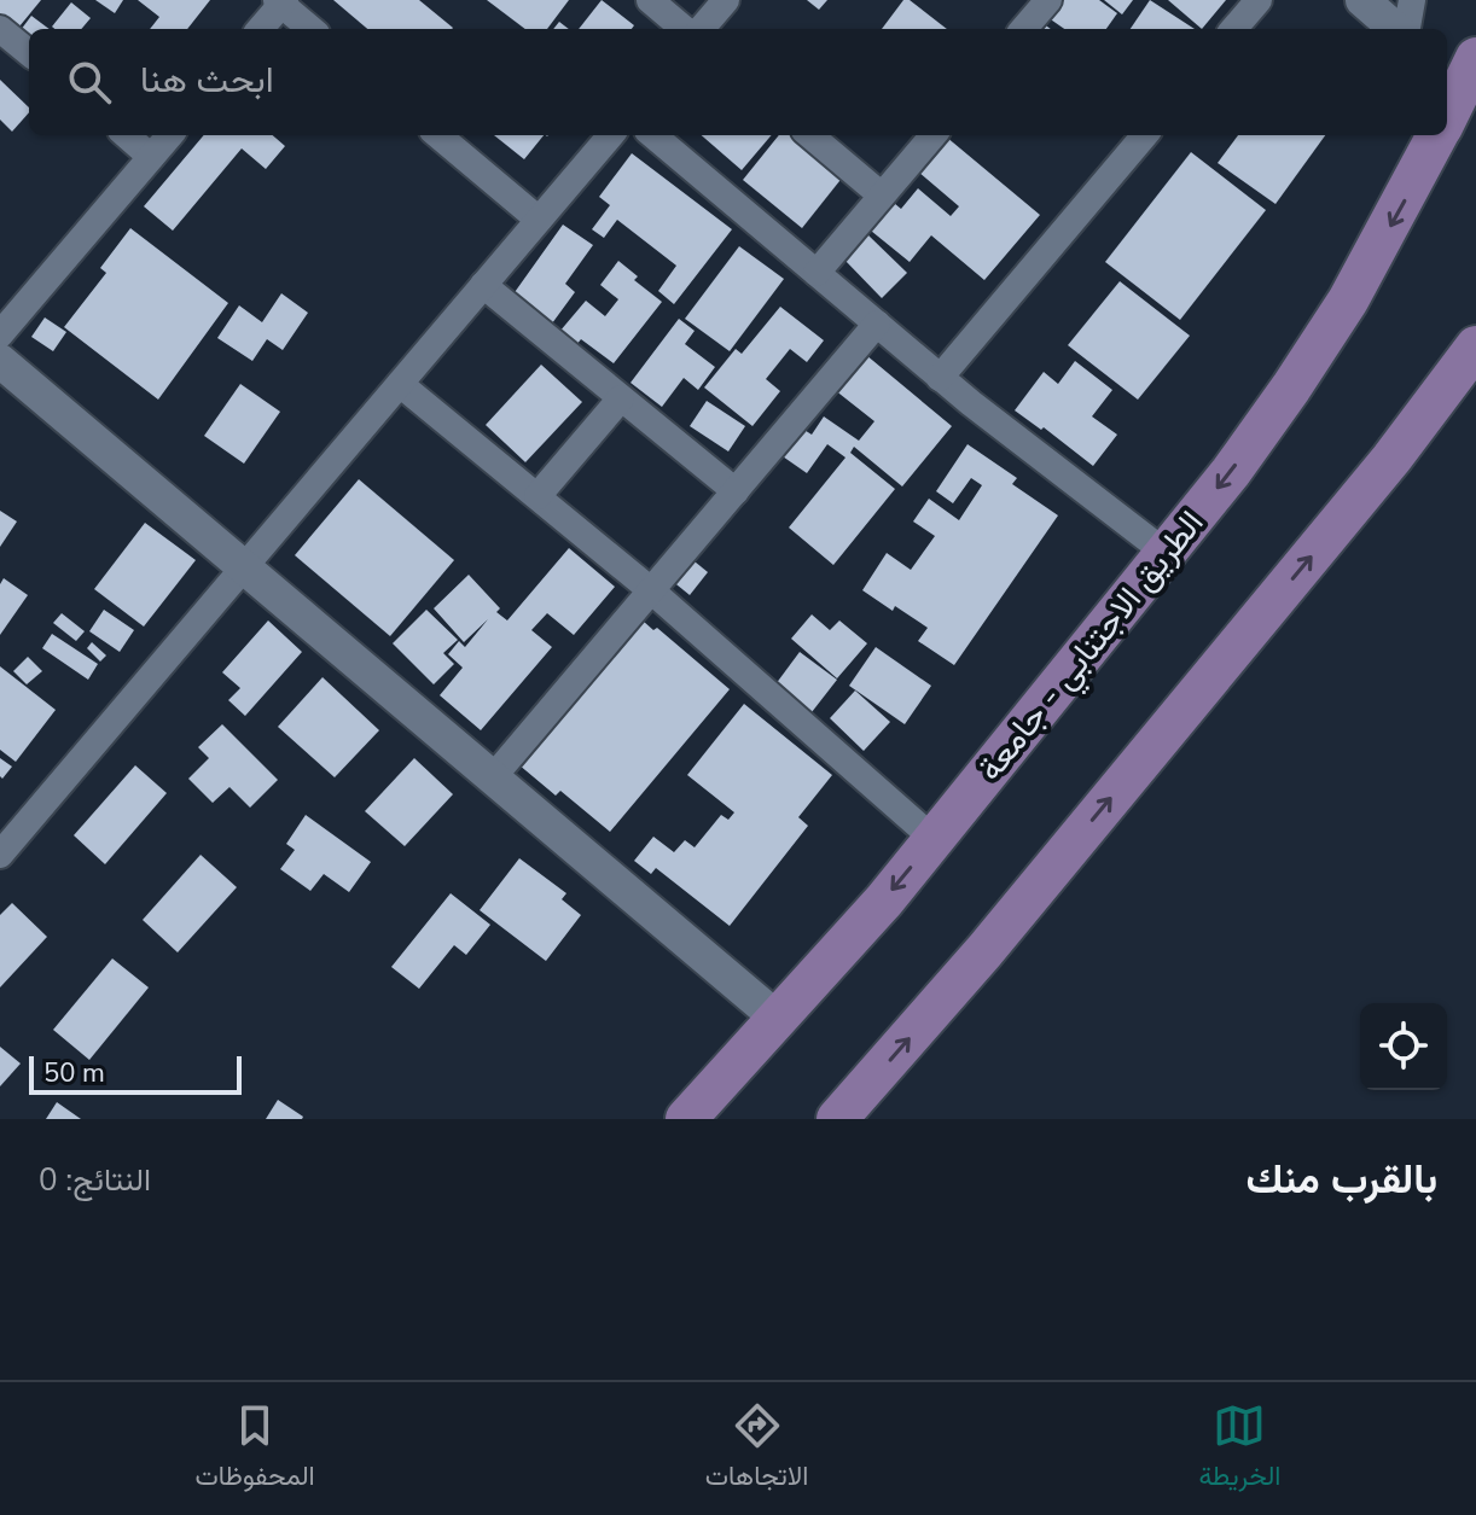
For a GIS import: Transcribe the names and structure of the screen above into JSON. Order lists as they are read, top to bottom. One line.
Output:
{"streets":{"main road":["الطريق الاجتنابي - جامعة"]},"scale_bar":"50 m","page":{"search":"ابحث هنا","scale":"50 m","heading":["بالقرب منك","النتائج: 0"],"nav":["الخريطة","الاتجاهات","المحفوظات"]}}
